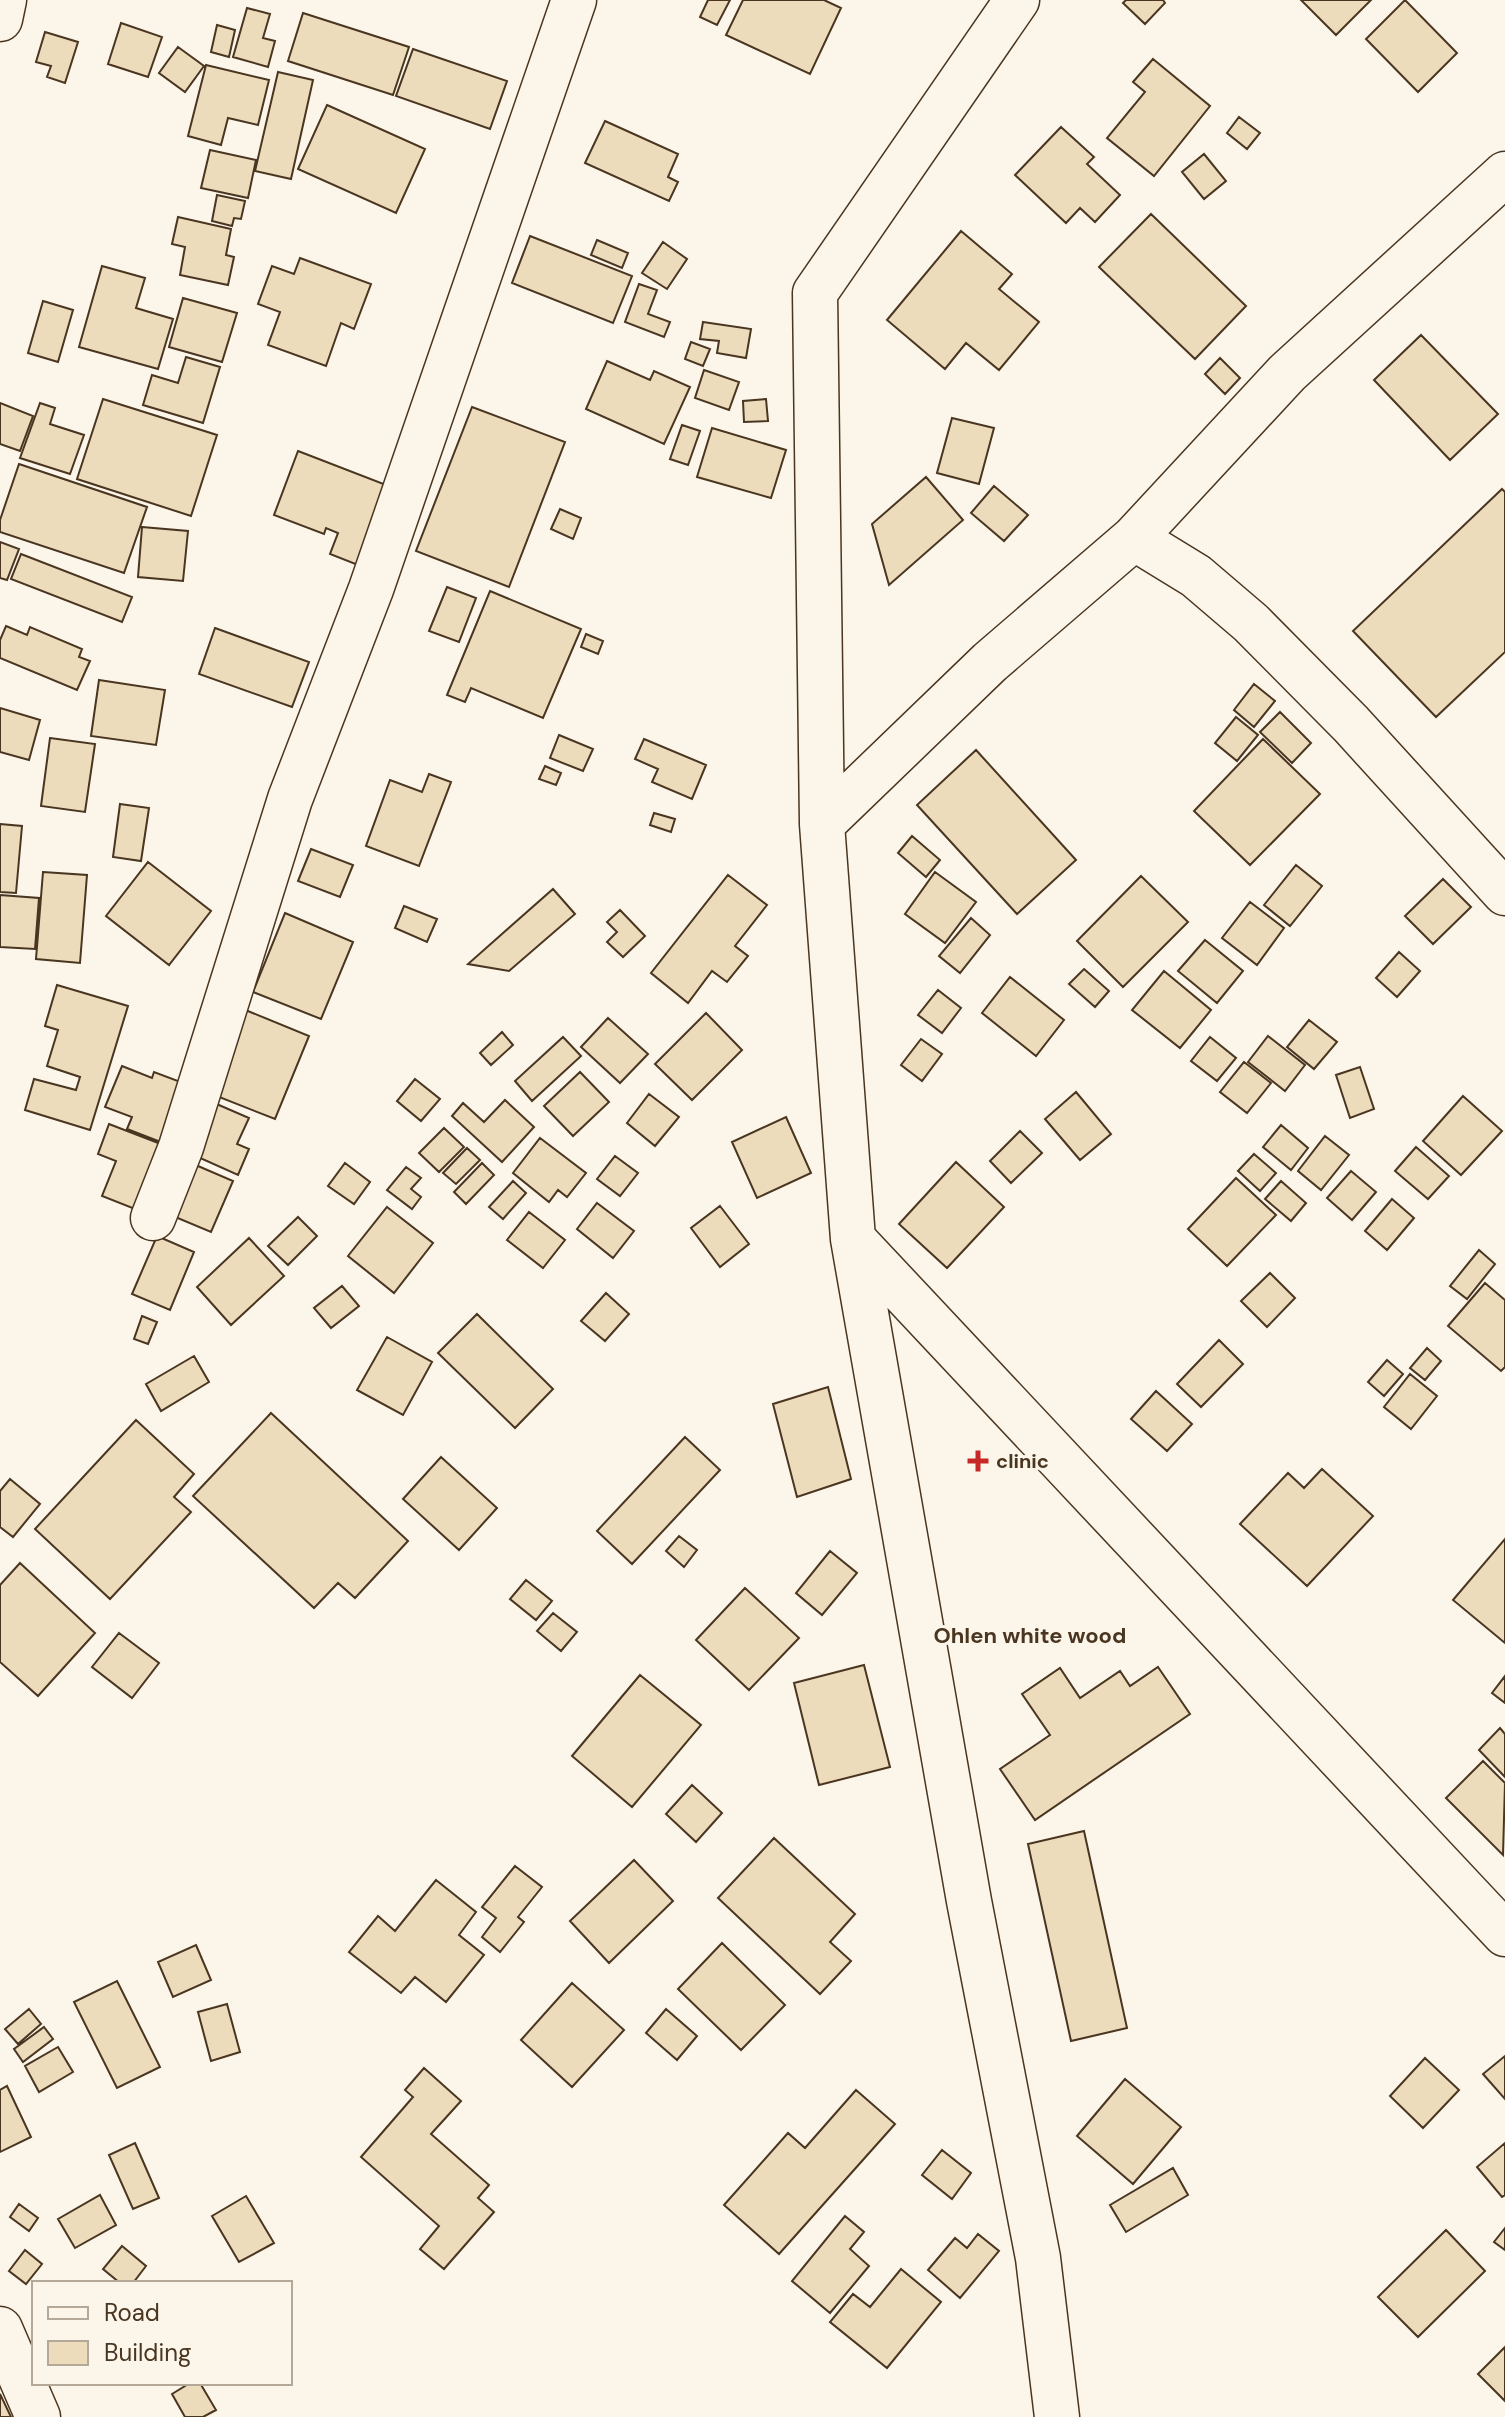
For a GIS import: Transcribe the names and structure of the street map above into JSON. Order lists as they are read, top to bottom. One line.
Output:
{"districts":["Ohlen white wood"],"places":{"health":["clinic"]},"legend":["Road","Building"]}
